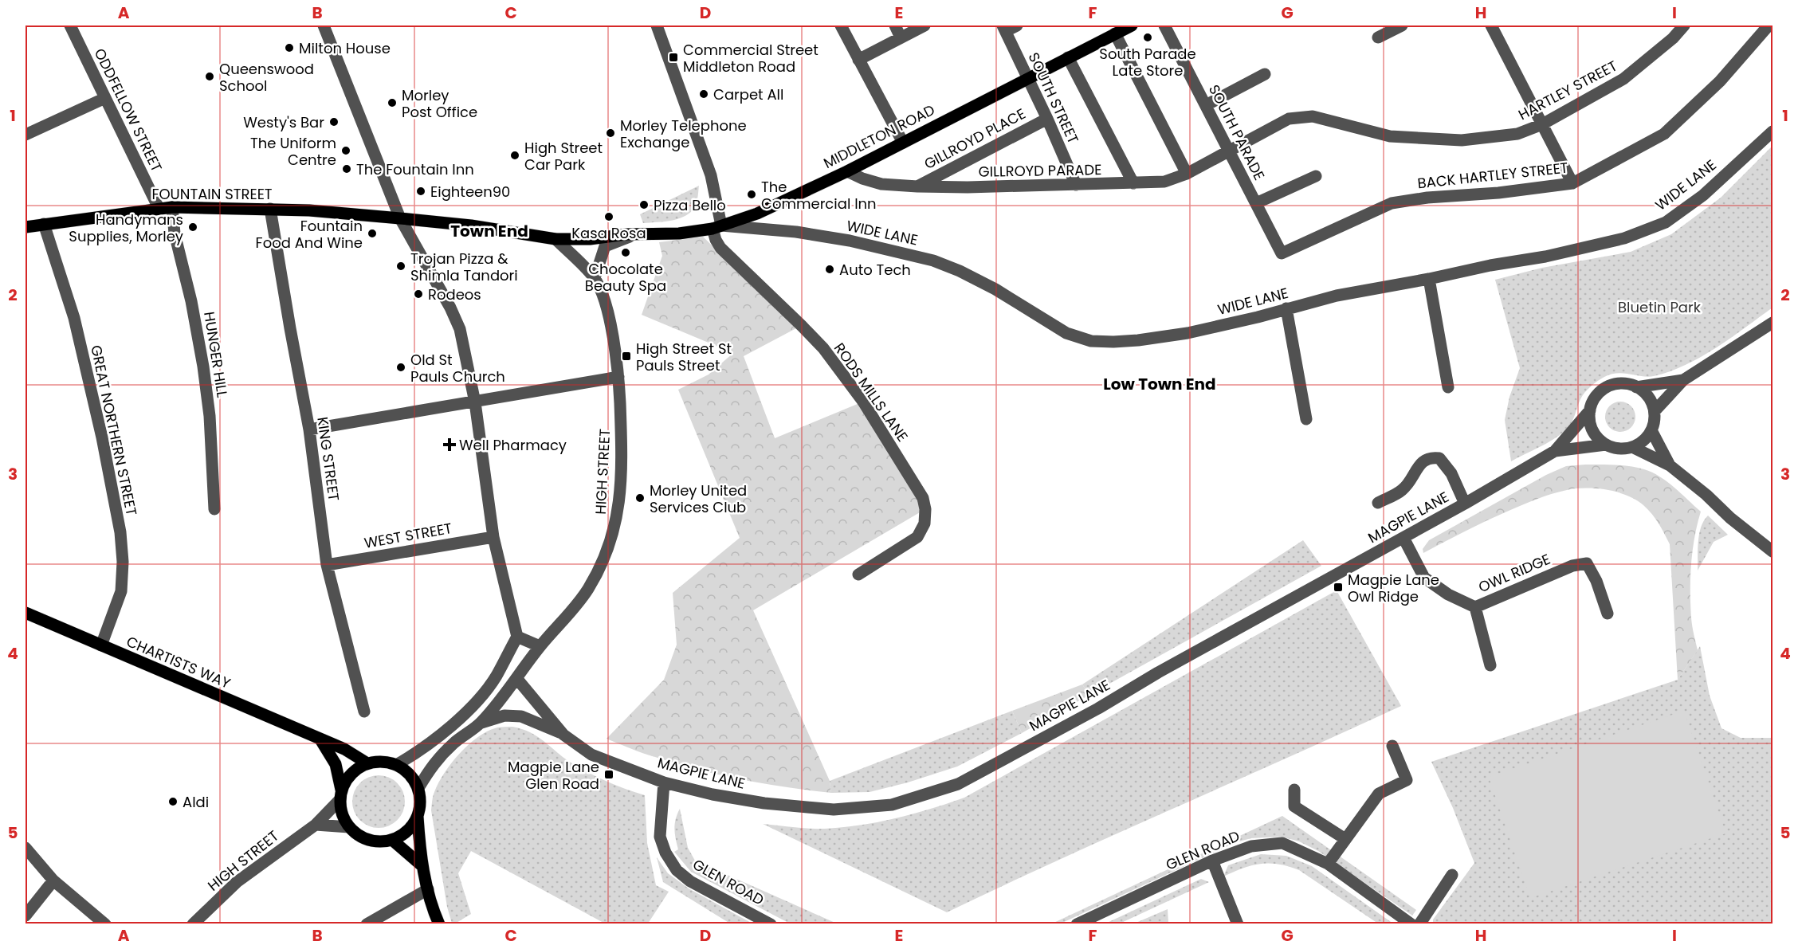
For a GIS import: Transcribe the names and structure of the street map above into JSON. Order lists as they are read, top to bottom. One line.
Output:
{"streets":{"main road":["MIDDLETON ROAD","FOUNTAIN STREET","CHARTISTS WAY"],"street":["HARTLEY STREET","SOUTH STREET","ODDFELLOW STREET","SOUTH PARADE","GILLROYD PLACE","GILLROYD PARADE","BACK HARTLEY STREET","WIDE LANE","HUNGER HILL","RODS MILLS LANE","GREAT NORTHERN STREET","KING STREET","HIGH STREET","MAGPIE LANE","WEST STREET","OWL RIDGE","GLEN ROAD"]},"crossings":[["HARTLEY STREET","SOUTH PARADE"],["HARTLEY STREET","GILLROYD PARADE"],["SOUTH STREET","MIDDLETON ROAD"],["SOUTH STREET","GILLROYD PLACE"],["SOUTH STREET","GILLROYD PARADE"],["ODDFELLOW STREET","FOUNTAIN STREET"],["SOUTH PARADE","GILLROYD PARADE"],["SOUTH PARADE","BACK HARTLEY STREET"],["MIDDLETON ROAD","GILLROYD PARADE"],["MIDDLETON ROAD","WIDE LANE"],["MIDDLETON ROAD","FOUNTAIN STREET"],["MIDDLETON ROAD","RODS MILLS LANE"],["MIDDLETON ROAD","HIGH STREET"],["GILLROYD PLACE","GILLROYD PARADE"],["WIDE LANE","RODS MILLS LANE"],["FOUNTAIN STREET","HUNGER HILL"],["FOUNTAIN STREET","GREAT NORTHERN STREET"],["FOUNTAIN STREET","KING STREET"],["GREAT NORTHERN STREET","CHARTISTS WAY"],["KING STREET","WEST STREET"],["HIGH STREET","MAGPIE LANE"],["HIGH STREET","CHARTISTS WAY"],["MAGPIE LANE","OWL RIDGE"],["MAGPIE LANE","GLEN ROAD"]],"districts":["Town End","Low Town End"],"parks":["Bluetin Park"],"places":{"other":["South Parade Late Store","Milton House","Queenswood School","Carpet All","Morley Post Office","Westy's Bar","Morley Telephone Exchange","The Uniform Centre","High Street Car Park","The Fountain Inn","Eighteen90","The Commercial Inn","Pizza Bello","Kasa Rosa","Handymans Supplies, Morley","Fountain Food And Wine","Chocolate Beauty Spa","Trojan Pizza & Shimla Tandori","Auto Tech","Rodeos","Old St Pauls Church","Morley United Services Club","Aldi"],"transit":["Commercial Street Middleton Road","High Street St Pauls Street","Magpie Lane Owl Ridge","Magpie Lane Glen Road"],"health":["Well Pharmacy"]},"grid":{"columns":["A","B","C","D","E","F","G","H","I"],"rows":["1","2","3","4","5"]}}
